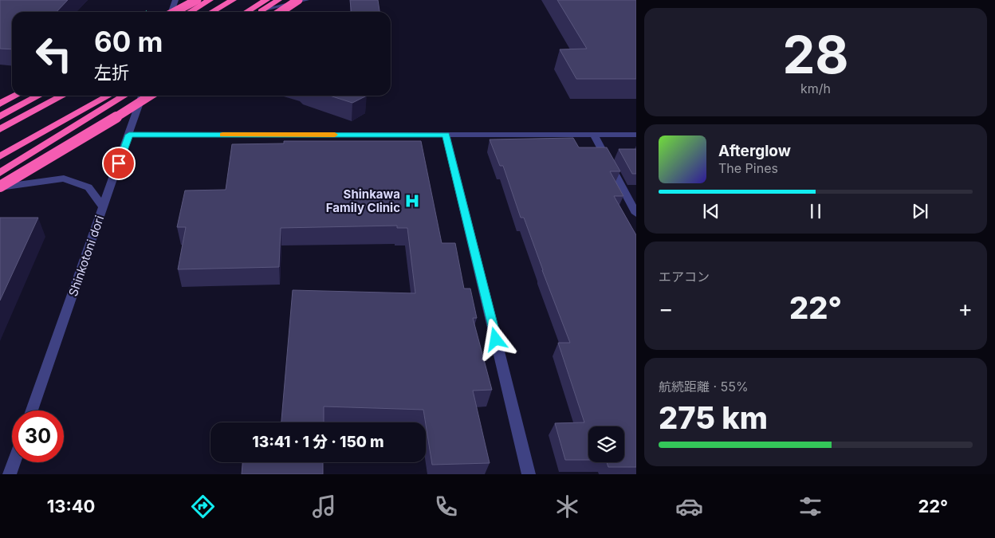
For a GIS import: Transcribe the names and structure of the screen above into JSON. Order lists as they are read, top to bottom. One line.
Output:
{"streets":{"street":["Shinkotoni dori"]},"places":{"hospital":["Shinkawa Family Clinic"]},"page":{"tile":[["28","km/h"],"エアコン",["航続距離 · 55%","275 km"]],"turn":["60 m","左折"],"song":["Afterglow","The Pines"],"heat":["−","22°","+"],"limit":"30","trip":"13:41 · 1 分 · 150 m","tabs":["13:40","22°"]}}
